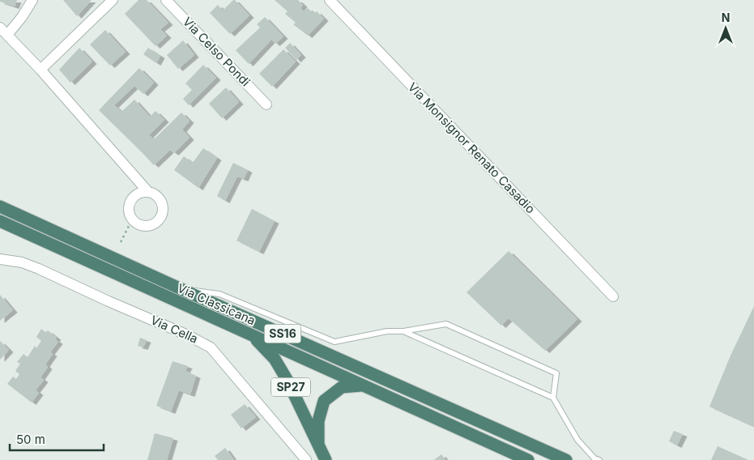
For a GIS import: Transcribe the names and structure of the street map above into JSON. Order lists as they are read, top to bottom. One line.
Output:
{"streets":{"highway":["Via Classicana","SS16","SP27"],"street":["Via Celso Pondi","Via Monsignor Renato Casadio","Via Cella"]},"crossings":[["Via Classicana","SP27"]],"scale_bar":"50 m","north":"top"}
